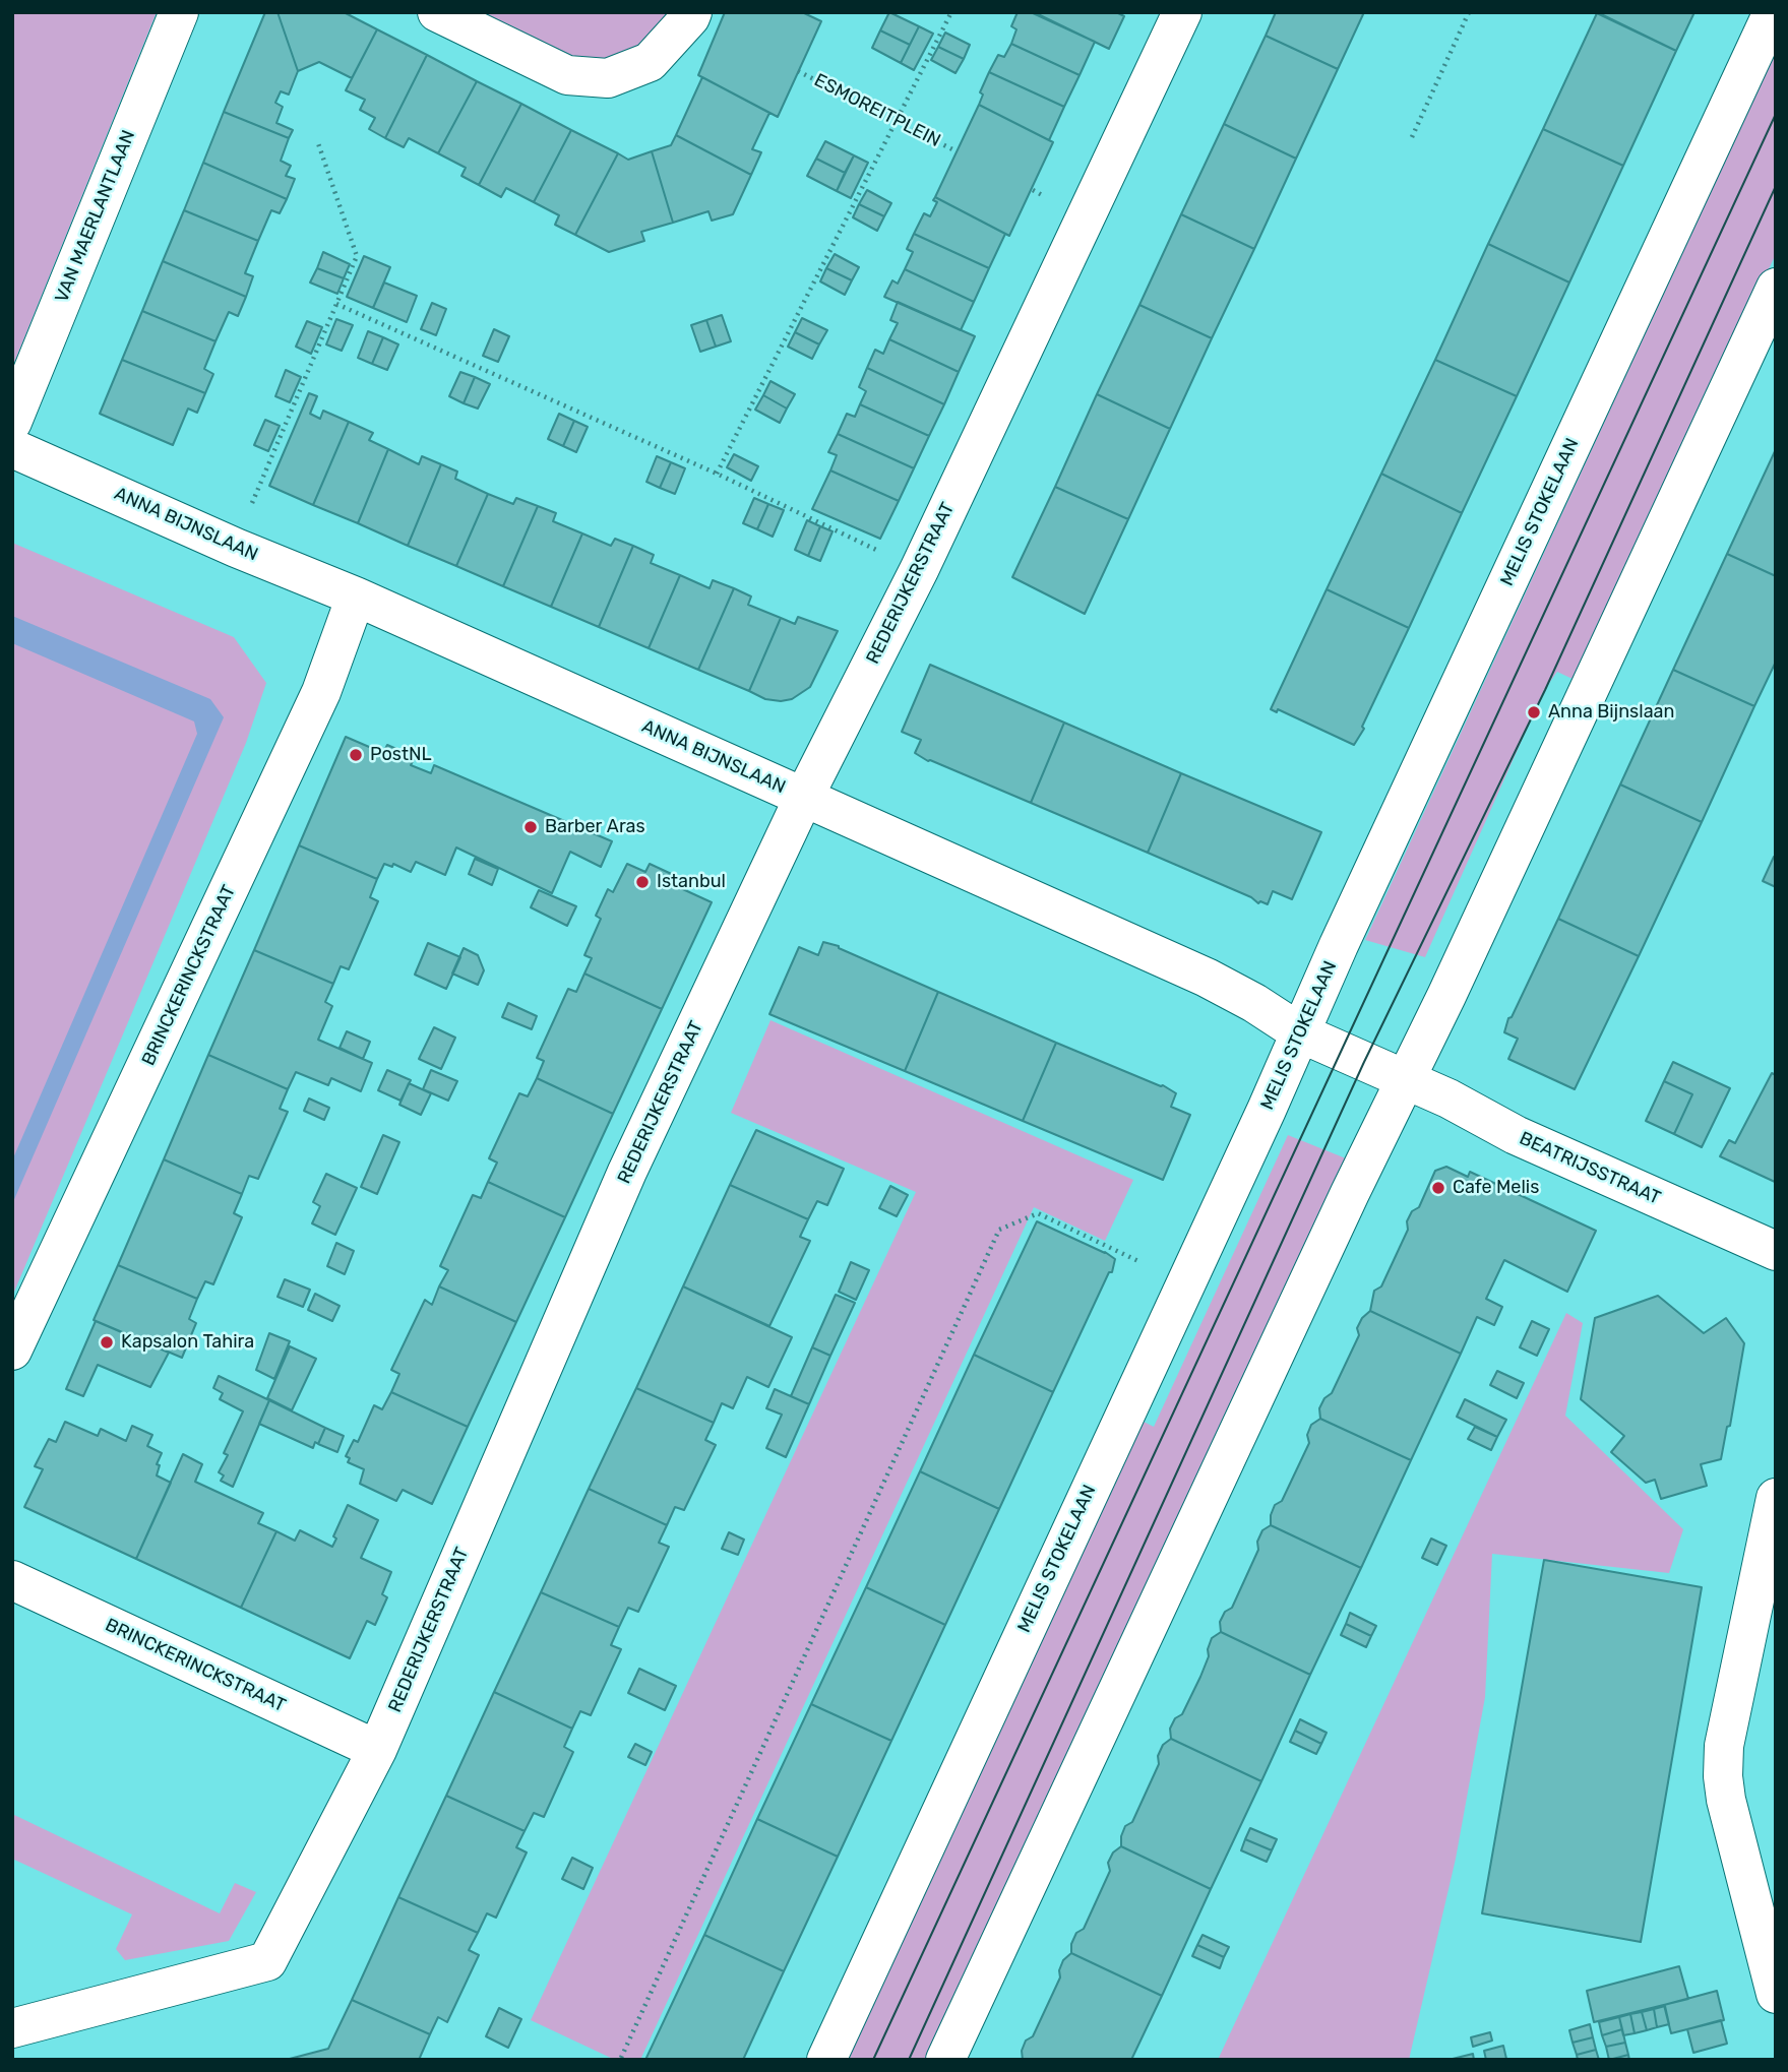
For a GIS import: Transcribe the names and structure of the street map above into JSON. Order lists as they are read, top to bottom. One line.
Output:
{"streets":{"street":["VAN MAERLANTLAAN","MELIS STOKELAAN","ANNA BIJNSLAAN","REDERIJKERSTRAAT","BRINCKERINCKSTRAAT","BEATRIJSSTRAAT"],"path":["ESMOREITPLEIN"]},"crossings":[["MELIS STOKELAAN","ANNA BIJNSLAAN"],["ANNA BIJNSLAAN","REDERIJKERSTRAAT"],["ANNA BIJNSLAAN","BRINCKERINCKSTRAAT"],["ANNA BIJNSLAAN","BEATRIJSSTRAAT"],["REDERIJKERSTRAAT","BRINCKERINCKSTRAAT"]],"places":["Anna Bijnslaan","PostNL","Barber Aras","Istanbul","Cafe Melis","Kapsalon Tahira"]}
